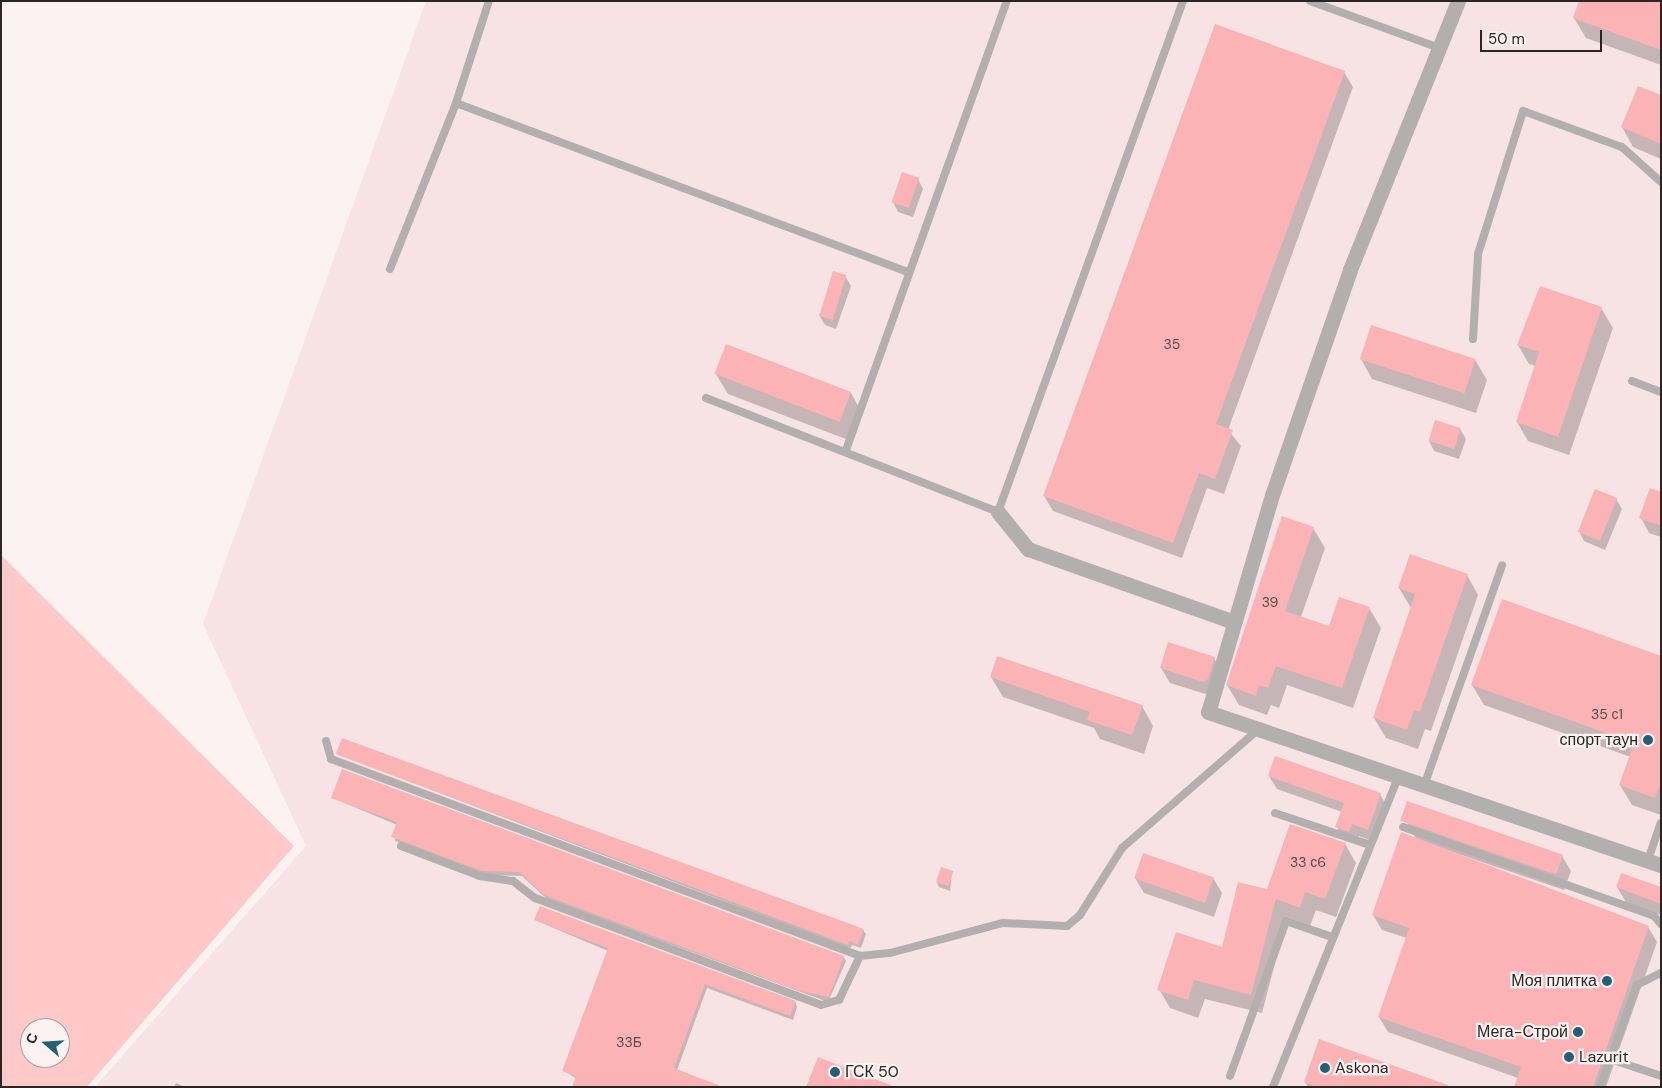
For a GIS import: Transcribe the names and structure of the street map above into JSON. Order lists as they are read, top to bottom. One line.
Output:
{"places":["спорт таун","Моя плитка","Мега-Строй","Lazurit","Askona","ГСК 50"],"house_numbers":["35","39","35 с1","33 с6","33Б"],"scale_bar":"50 m","north":"left"}
